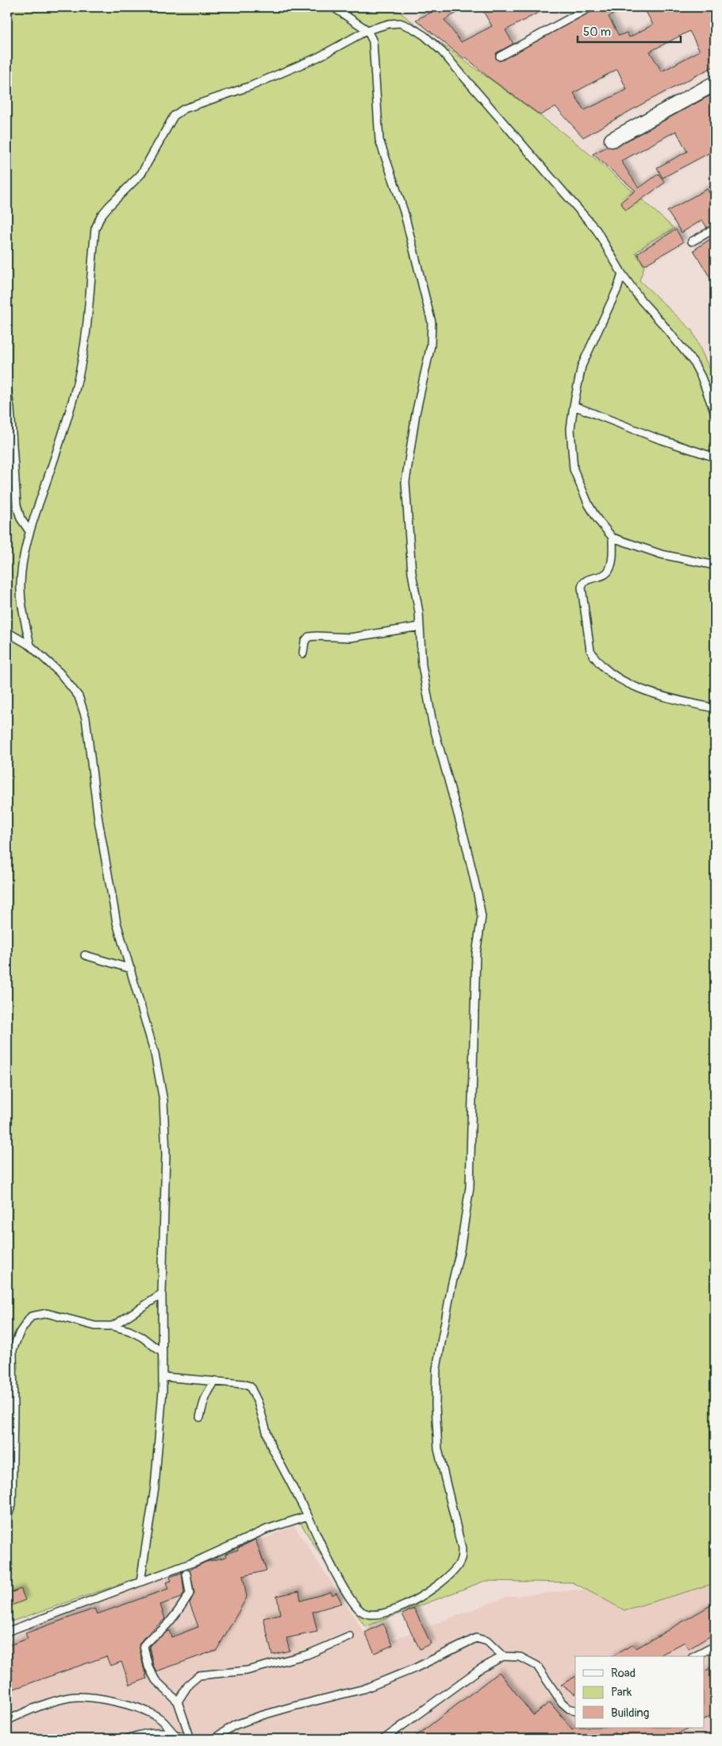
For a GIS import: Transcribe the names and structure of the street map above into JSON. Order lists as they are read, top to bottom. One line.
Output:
{"legend":["Road","Park","Building"],"scale_bar":"50 m"}
